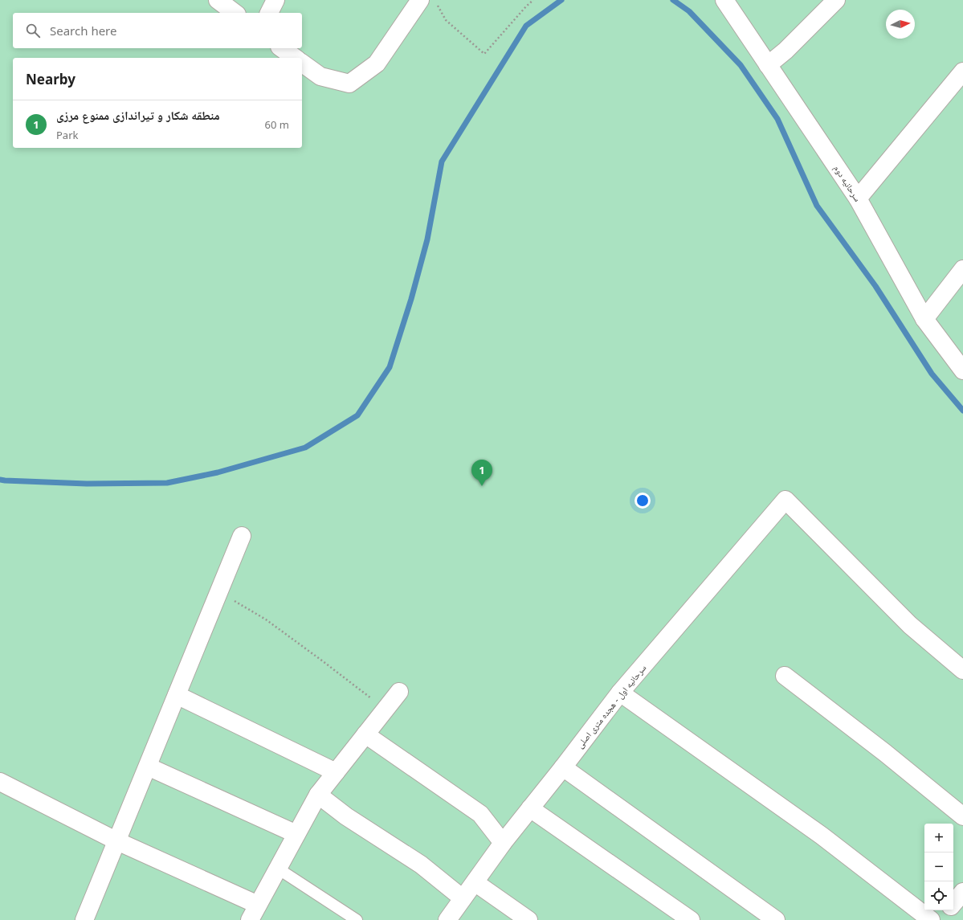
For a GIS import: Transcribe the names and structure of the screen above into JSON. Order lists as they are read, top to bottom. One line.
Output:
{"streets":{"street":["سرحانیه دوم","سرحانیه اول - هجده متری اصلی"]},"north":"right","page":{"search":"Search here","heading":"Nearby","list":[{"mark":"1","name":"منطقه شکار و تیراندازی ممنوع مرزی","note":"Park","value":"60 m"}],"pins":"1","map_buttons":["+","−"]}}
